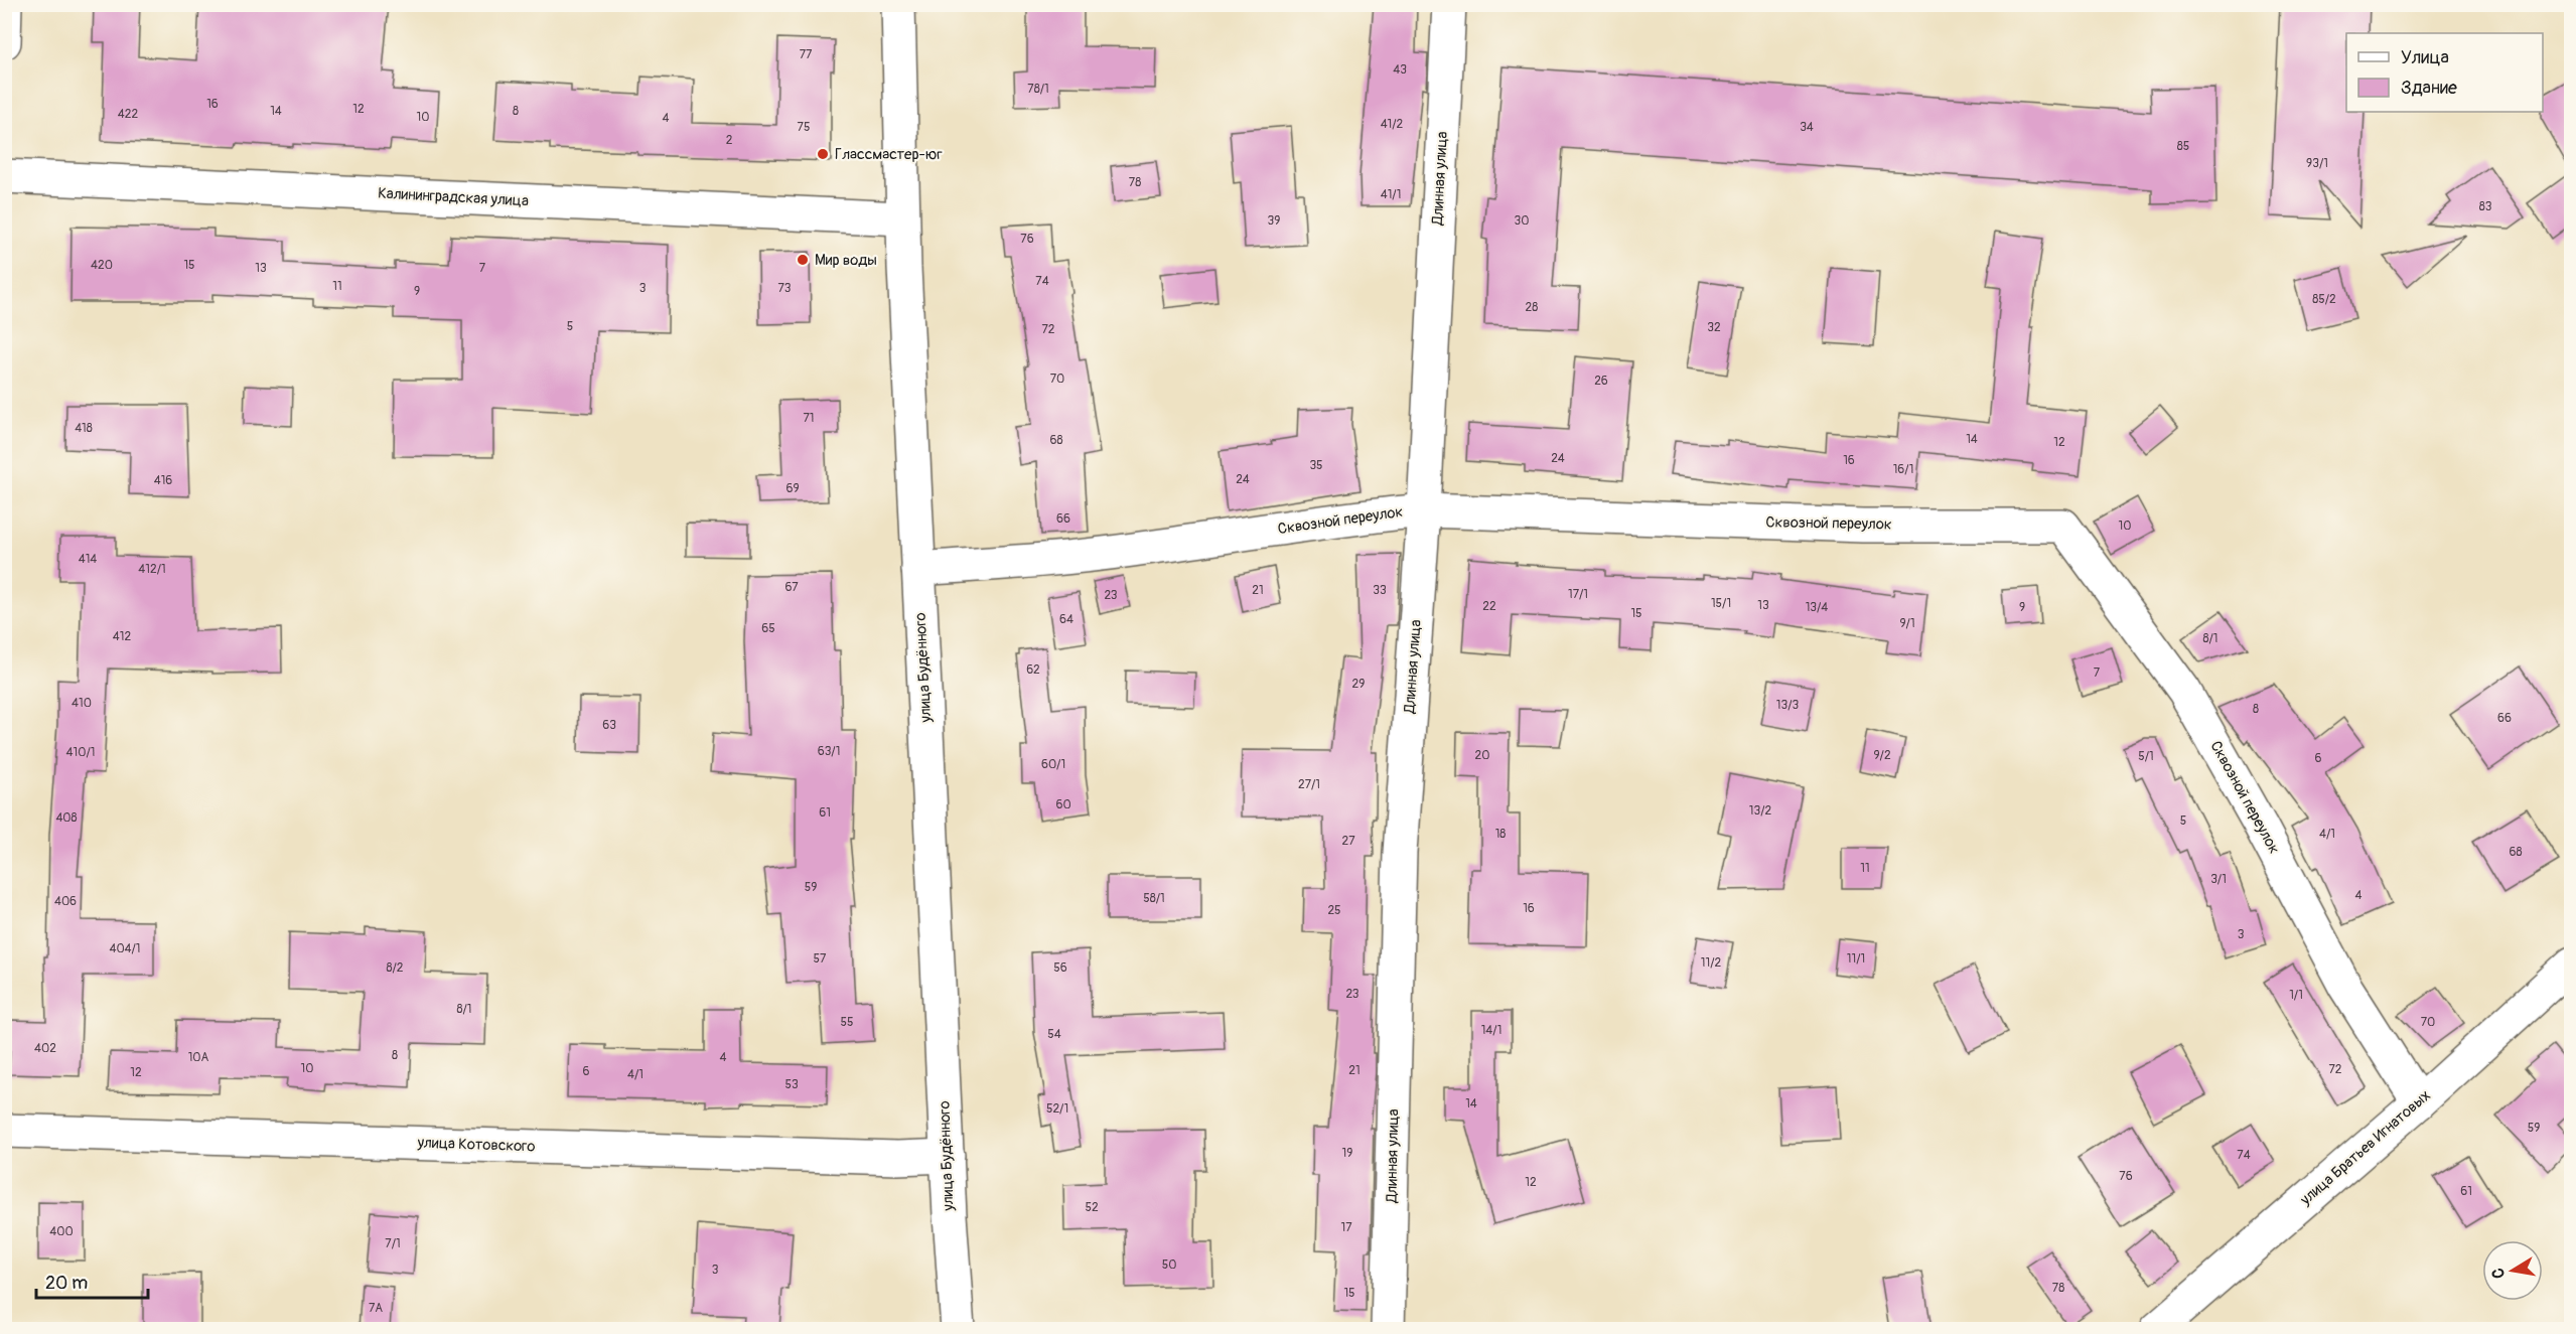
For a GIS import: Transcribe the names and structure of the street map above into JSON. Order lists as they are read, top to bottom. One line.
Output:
{"streets":{"street":["Длинная улица","Калининградская улица","Сквозной переулок","улица Будённого","улица Котовского","улица Братьев Игнатовых"]},"crossings":[["Длинная улица","Сквозной переулок"],["Калининградская улица","улица Будённого"],["Сквозной переулок","улица Будённого"],["Сквозной переулок","улица Братьев Игнатовых"],["улица Будённого","улица Котовского"]],"places":["Глассмастер-юг","Мир воды"],"house_numbers":["77","43","78/1","16","12","14","8","422","10","4","41/2","75","34","2","85","93/1","78","41/1","83","39","30","76","420","15","13","7","74","11","3","73","9","85/2","28","5","32","72","70","26","71","418","14","68","12","24","16","35","16/1","24","416","69","66","10","414","412/1","67","21","33","17/1","23","15/1","13","22","13/4","9","15","64","9/1","65","412","8/1","62","7","29","410","13/3","8","66","63","63/1","410/1","20","9/2","5/1","6","60/1","27/1","60","13/2","61","408","5","18","4/1","27","68","11","3/1","59","4","58/1","406","16","25","3","404/1","57","11/1","11/2","8/2","56","23","1/1","8/1","55","70","14/1","54","402","8","10А","4","10","72","21","6","12","4/1","53","14","52/1","59","19","74","76","12","61","52","17","400","7/1","50","3","78","15","7А"],"legend":["Улица","Здание"],"scale_bar":"20 m","north":"left"}
